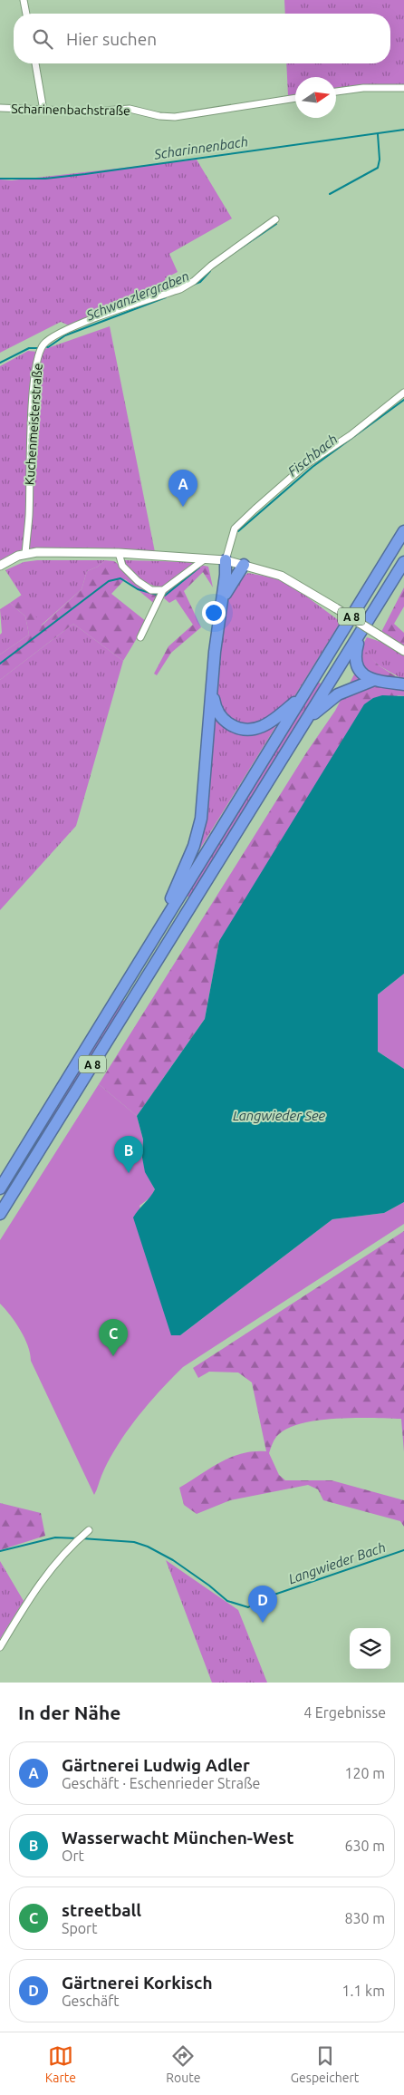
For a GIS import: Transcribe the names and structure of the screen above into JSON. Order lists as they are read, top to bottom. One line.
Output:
{"streets":{"highway":["A 8"],"street":["Scharinenbachstraße","Kuchenmeisterstraße"]},"water":["Scharinnenbach","Schwanzlergraben","Fischbach","Langwieder See","Langwieder Bach"],"north":"right","page":{"search":"Hier suchen","pins":["A","B","C","D"],"heading":["In der Nähe","4 Ergebnisse"],"list":[{"mark":"A","name":"Gärtnerei Ludwig Adler","note":"Geschäft · Eschenrieder Straße","value":"120 m"},{"mark":"B","name":"Wasserwacht München-West","note":"Ort","value":"630 m"},{"mark":"C","name":"streetball","note":"Sport","value":"830 m"},{"mark":"D","name":"Gärtnerei Korkisch","note":"Geschäft","value":"1.1 km"}],"nav":["Karte","Route","Gespeichert"]}}
